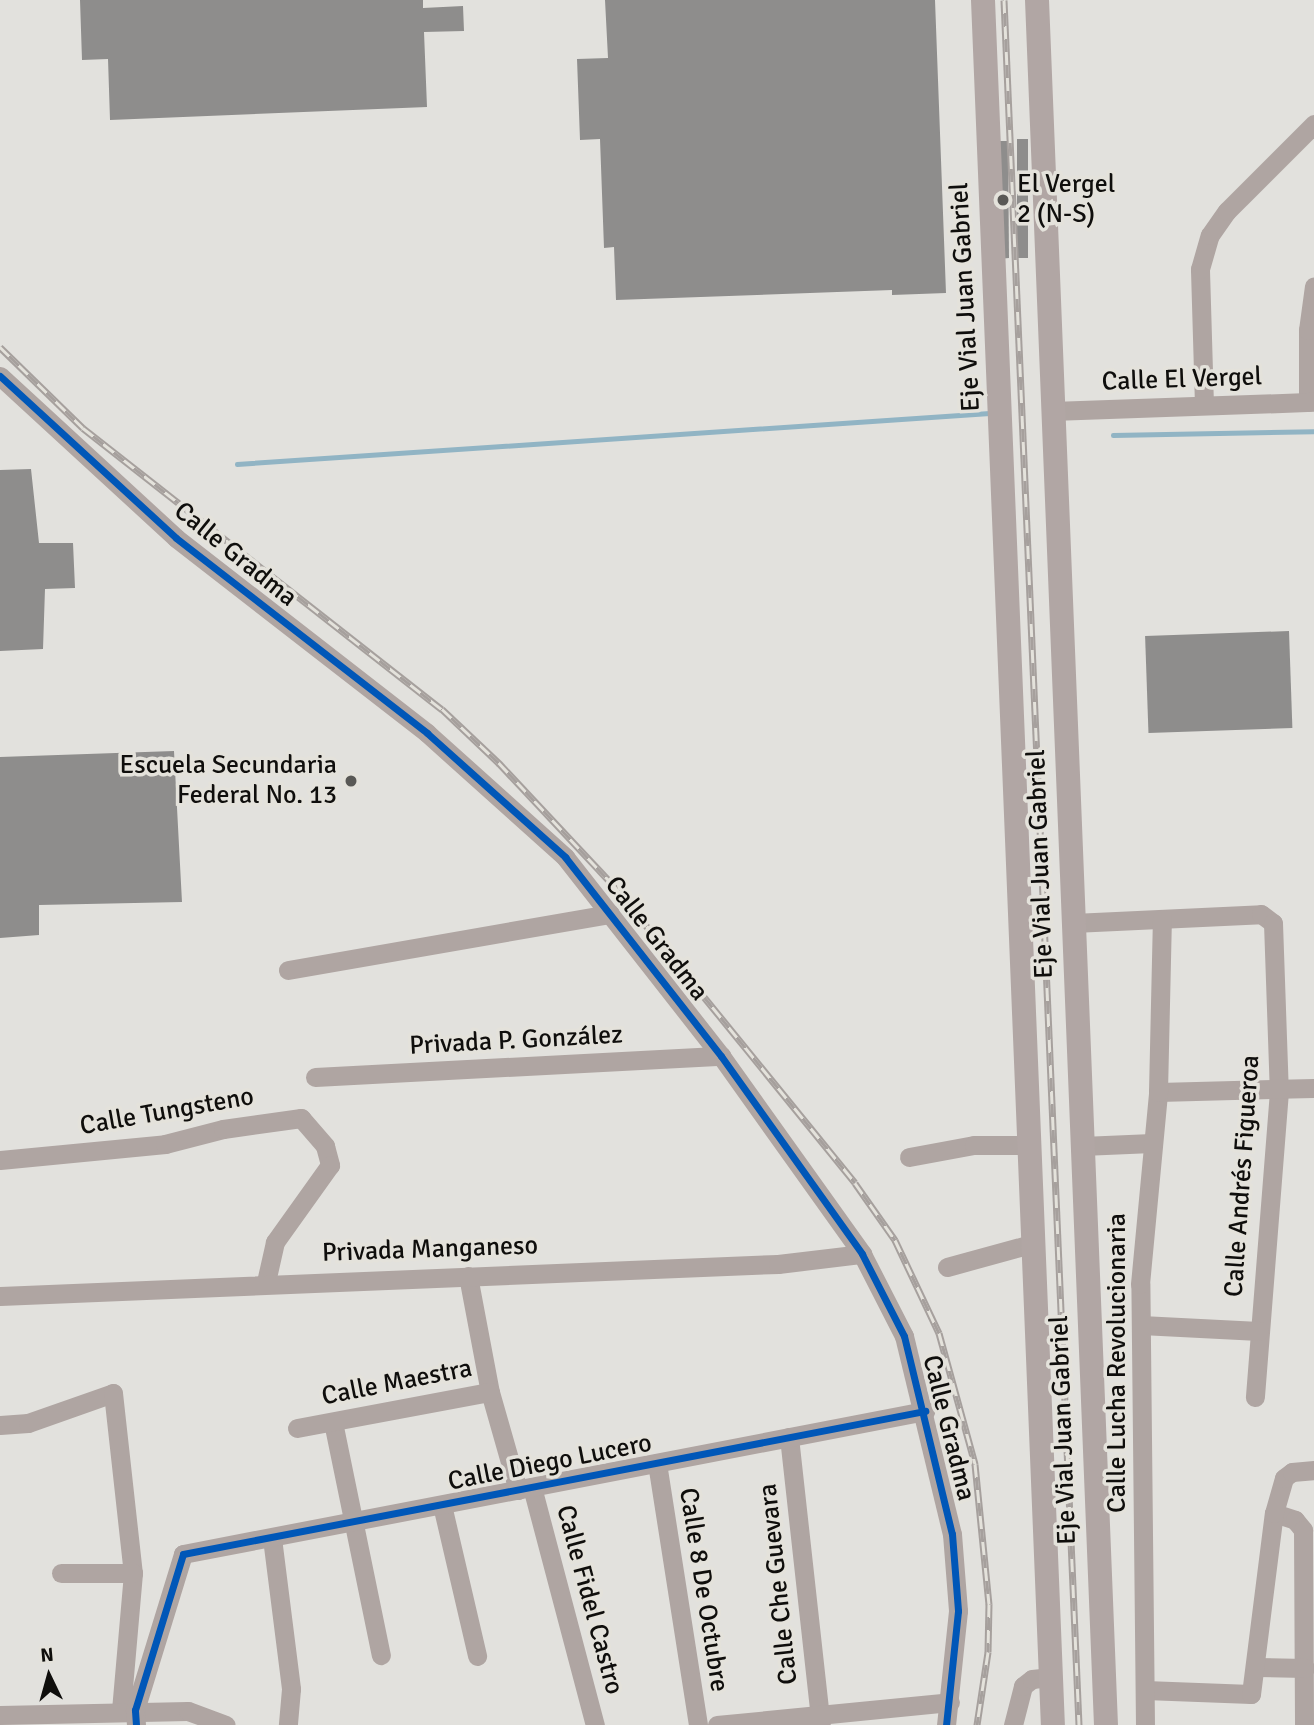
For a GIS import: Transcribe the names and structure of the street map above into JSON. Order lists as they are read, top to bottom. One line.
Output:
{"streets":{"main road":["Eje Vial Juan Gabriel"],"street":["Calle El Vergel","Calle Gradma","Privada P. González","Calle Tungsteno","Calle Andrés Figueroa","Privada Manganeso","Calle Lucha Revolucionaria","Calle Maestra","Calle Diego Lucero","Calle Che Guevara","Calle 8 De Octubre","Calle Fidel Castro"]},"crossings":[["Eje Vial Juan Gabriel","Calle El Vergel"],["Calle Gradma","Privada P. González"],["Calle Gradma","Privada Manganeso"],["Calle Gradma","Calle Diego Lucero"],["Calle Tungsteno","Privada Manganeso"],["Calle Andrés Figueroa","Calle Lucha Revolucionaria"],["Calle Maestra","Calle Diego Lucero"],["Calle Maestra","Calle Fidel Castro"],["Calle Diego Lucero","Calle Che Guevara"],["Calle Diego Lucero","Calle 8 De Octubre"],["Calle Diego Lucero","Calle Fidel Castro"]],"places":["El Vergel 2 (N-S)","Escuela Secundaria Federal No. 13"],"north":"top"}
